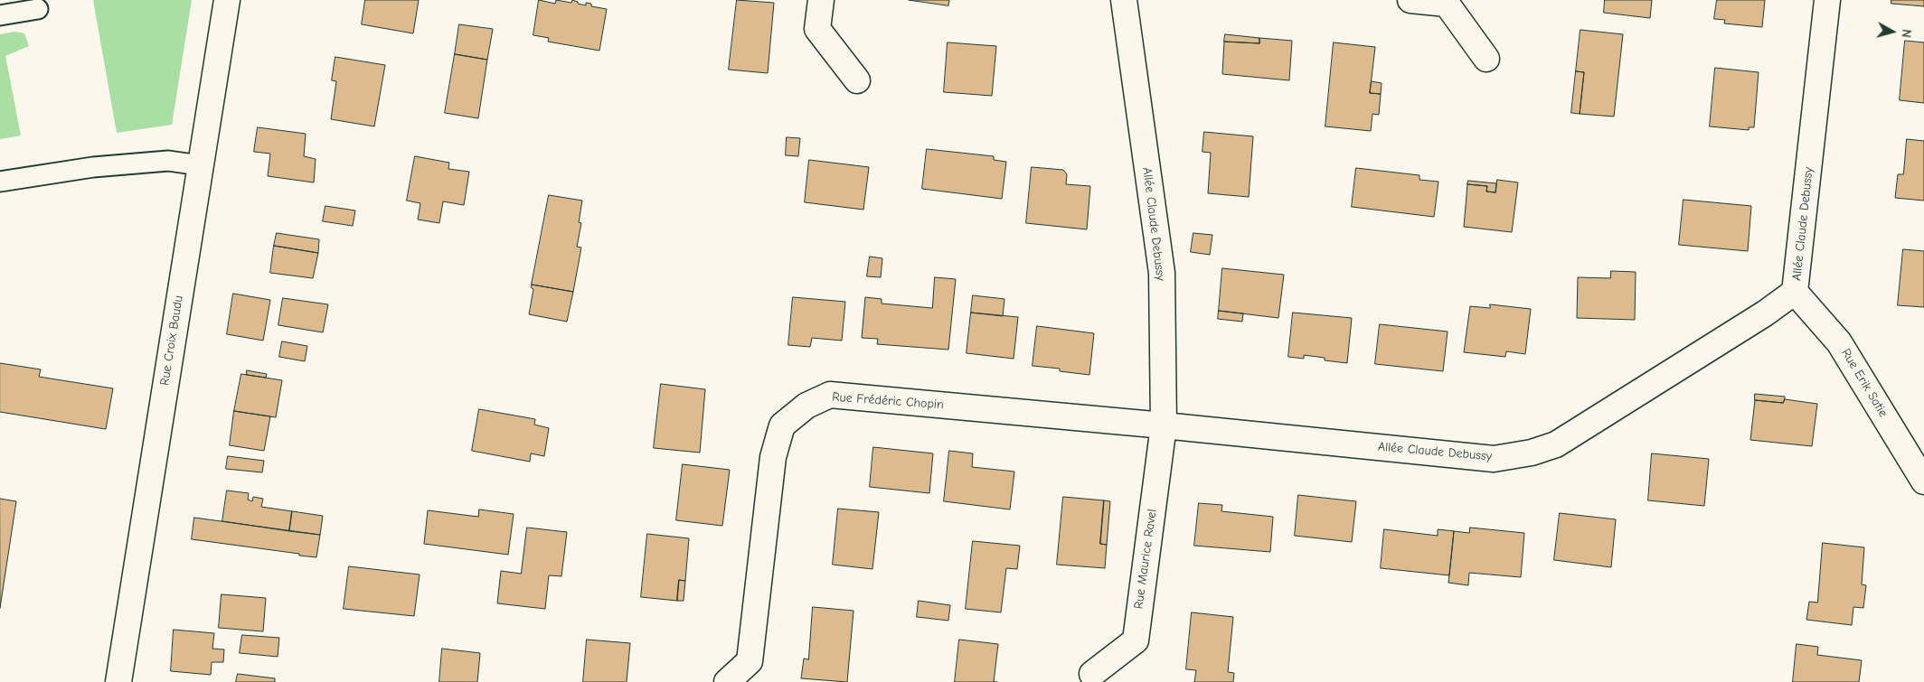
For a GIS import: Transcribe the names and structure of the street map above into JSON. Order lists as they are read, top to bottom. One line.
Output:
{"streets":{"street":["Allée Claude Debussy","Rue Croix Baudu","Rue Erik Satie","Rue Frédéric Chopin","Rue Maurice Ravel"]},"crossings":[["Allée Claude Debussy","Rue Erik Satie"],["Allée Claude Debussy","Rue Frédéric Chopin"],["Allée Claude Debussy","Rue Maurice Ravel"],["Rue Frédéric Chopin","Rue Maurice Ravel"]],"north":"right"}
